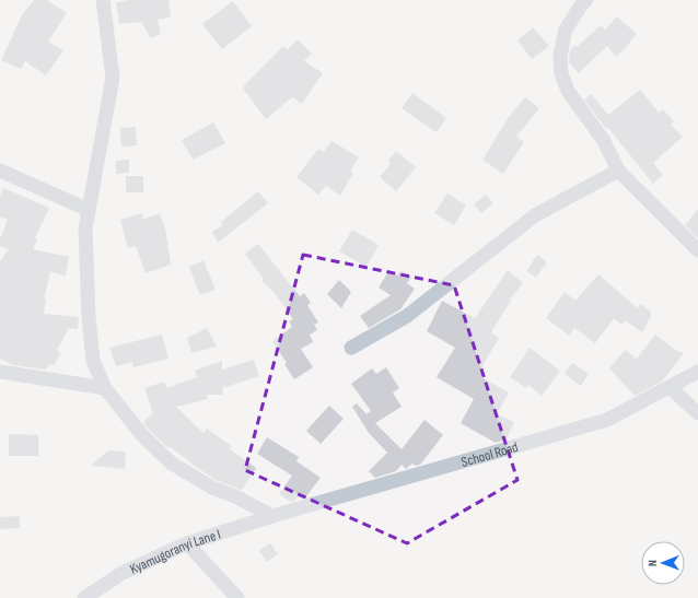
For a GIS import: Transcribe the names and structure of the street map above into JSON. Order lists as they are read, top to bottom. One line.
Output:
{"streets":{"street":["School Road","Kyamugoranyi Lane I"]},"crossings":[["School Road","Kyamugoranyi Lane I"]],"north":"left"}
